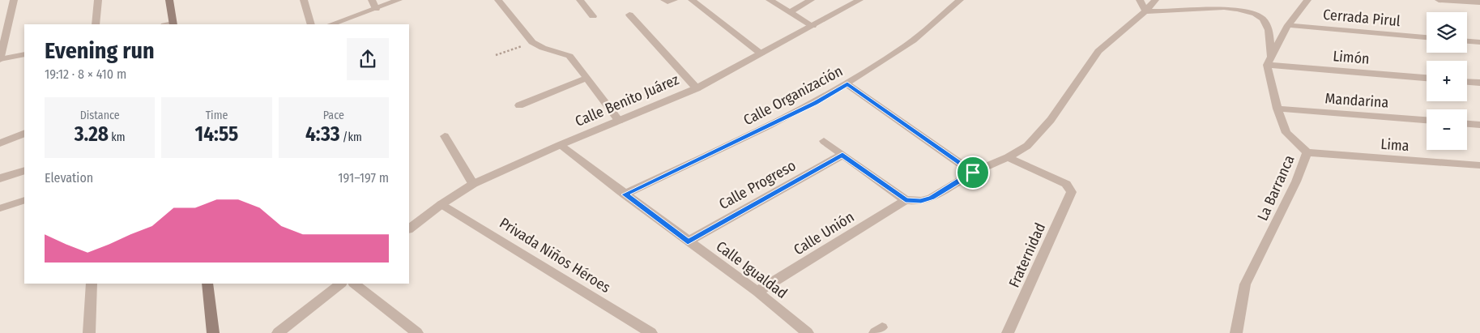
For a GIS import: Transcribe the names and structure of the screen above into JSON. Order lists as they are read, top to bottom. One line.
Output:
{"streets":{"street":["Cerrada Pirul","Limón","Calle Organización","Calle Benito Juárez","Mandarina","Lima","Calle Progreso","La Barranca","Calle Unión","Privada Niños Héroes","Fraternidad","Calle Igualdad"]},"crossings":[["Limón","La Barranca"],["Calle Organización","Calle Igualdad"],["Calle Benito Juárez","Privada Niños Héroes"],["Calle Benito Juárez","Calle Igualdad"],["Mandarina","La Barranca"],["Lima","La Barranca"],["Calle Progreso","Calle Igualdad"],["Calle Unión","Calle Igualdad"]],"page":{"map_buttons":["+","−"],"heading":["Evening run","19:12 · 8 × 410 m"],"stats":[["Distance","3.28 km"],["Time","14:55"],["Pace","4:33 /km"]],"chart":["Elevation","191–197 m"]}}
